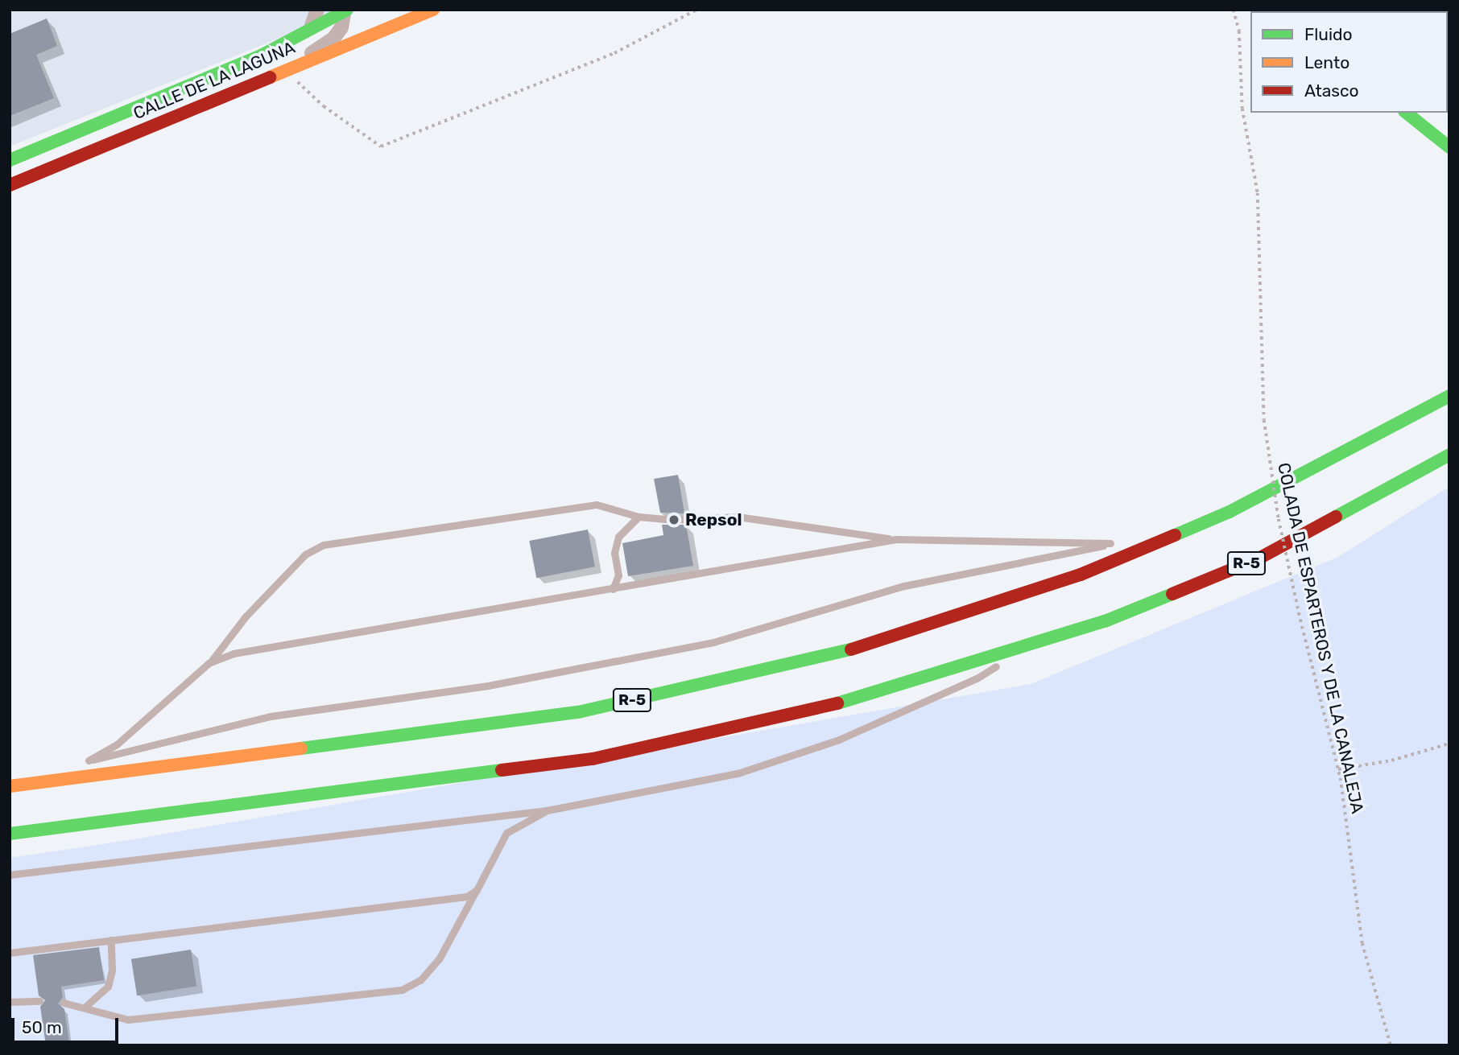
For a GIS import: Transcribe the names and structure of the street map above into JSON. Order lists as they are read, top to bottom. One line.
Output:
{"streets":{"main road":["CALLE DE LA LAGUNA","R-5"],"path":["COLADA DE ESPARTEROS Y DE LA CANALEJA"]},"places":["Repsol"],"legend":["Fluido","Lento","Atasco"],"scale_bar":"50 m"}
